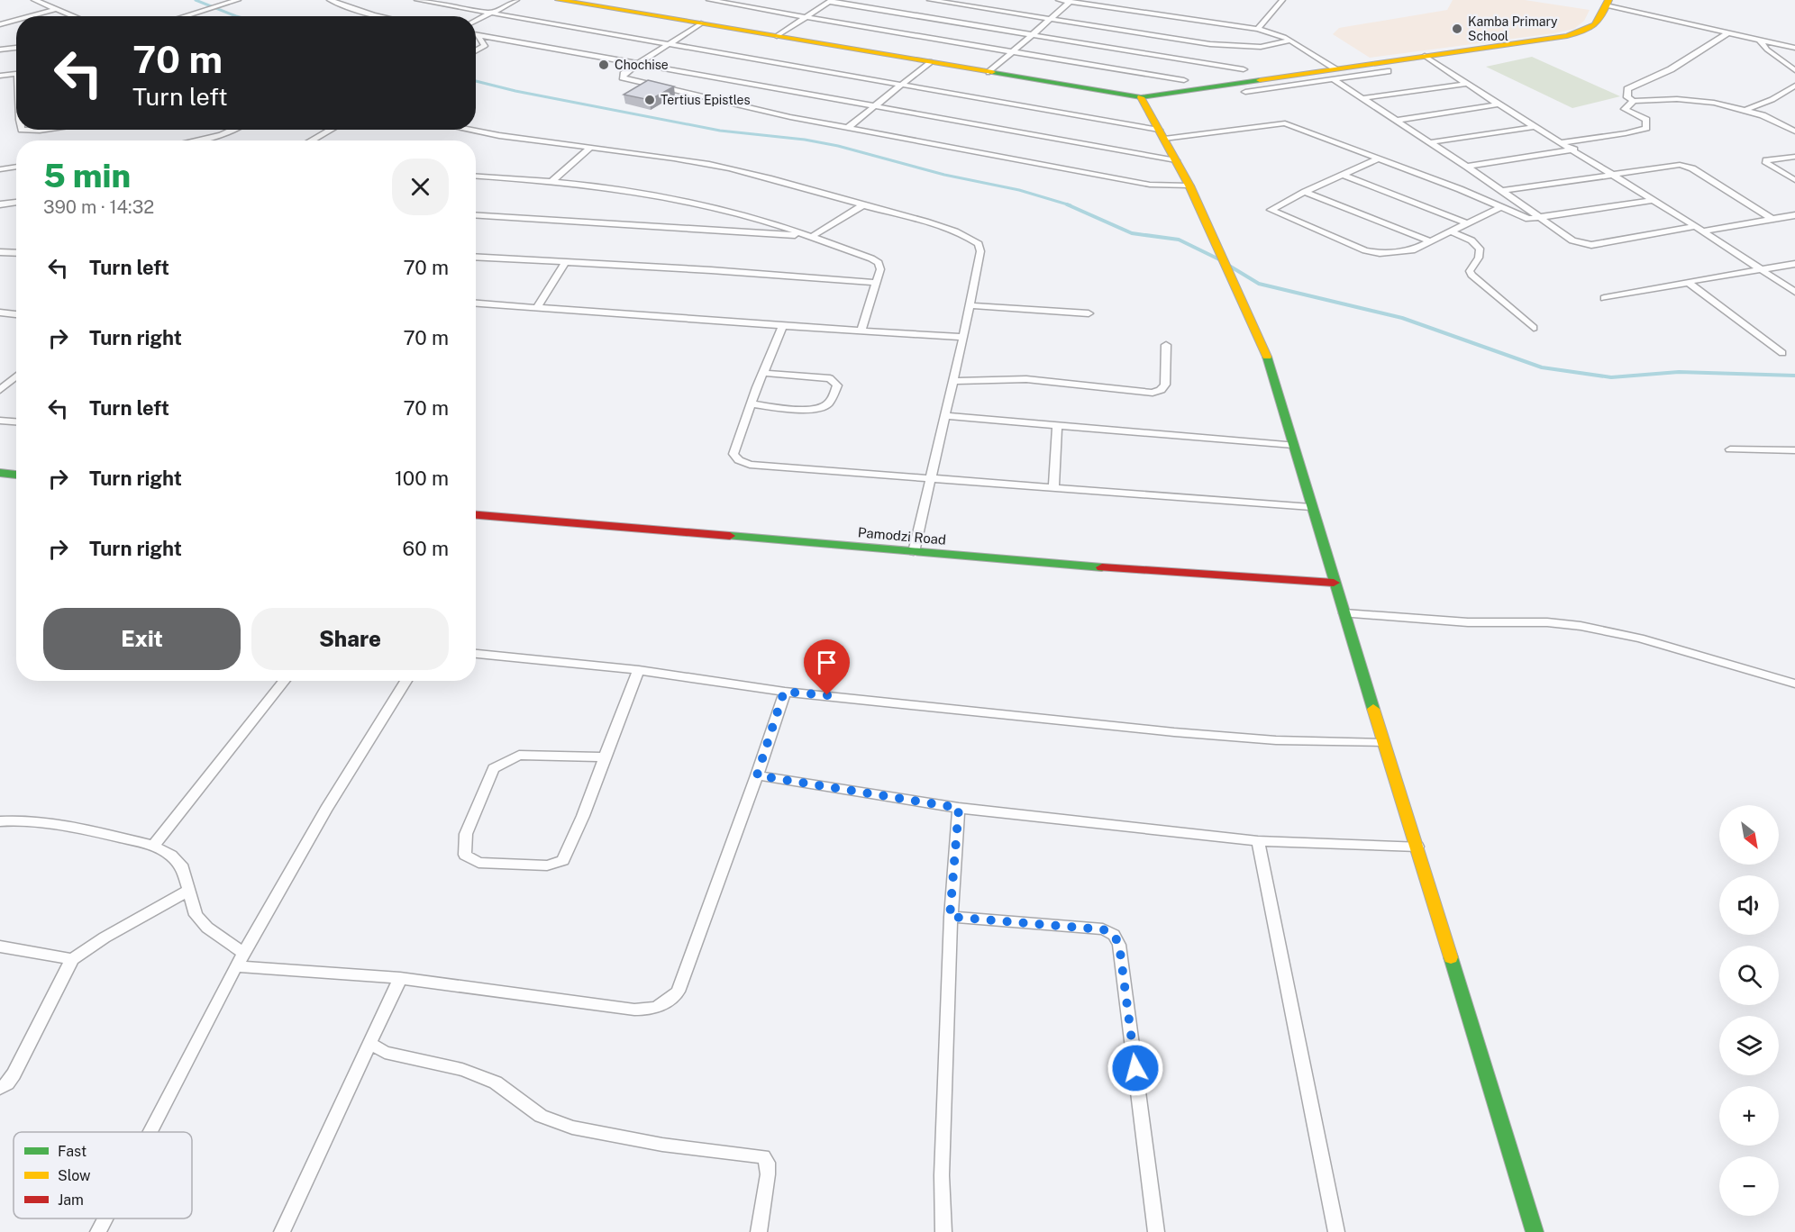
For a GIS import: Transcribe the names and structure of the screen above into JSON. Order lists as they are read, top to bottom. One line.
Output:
{"streets":{"street":["Pamodzi Road"]},"places":["Kamba Primary School","Chochise","Tertius Epistles"],"legend":["Fast","Slow","Jam"],"north":"bottom right","page":{"turn":["70 m","Turn left"],"heading":["5 min","390 m · 14:32"],"list":[{"name":"Turn left","value":"70 m"},{"name":"Turn right","value":"70 m"},{"name":"Turn left","value":"70 m"},{"name":"Turn right","value":"100 m"},{"name":"Turn right","value":"60 m"}],"buttons":["Exit","Share"],"map_buttons":["+","−"]}}
